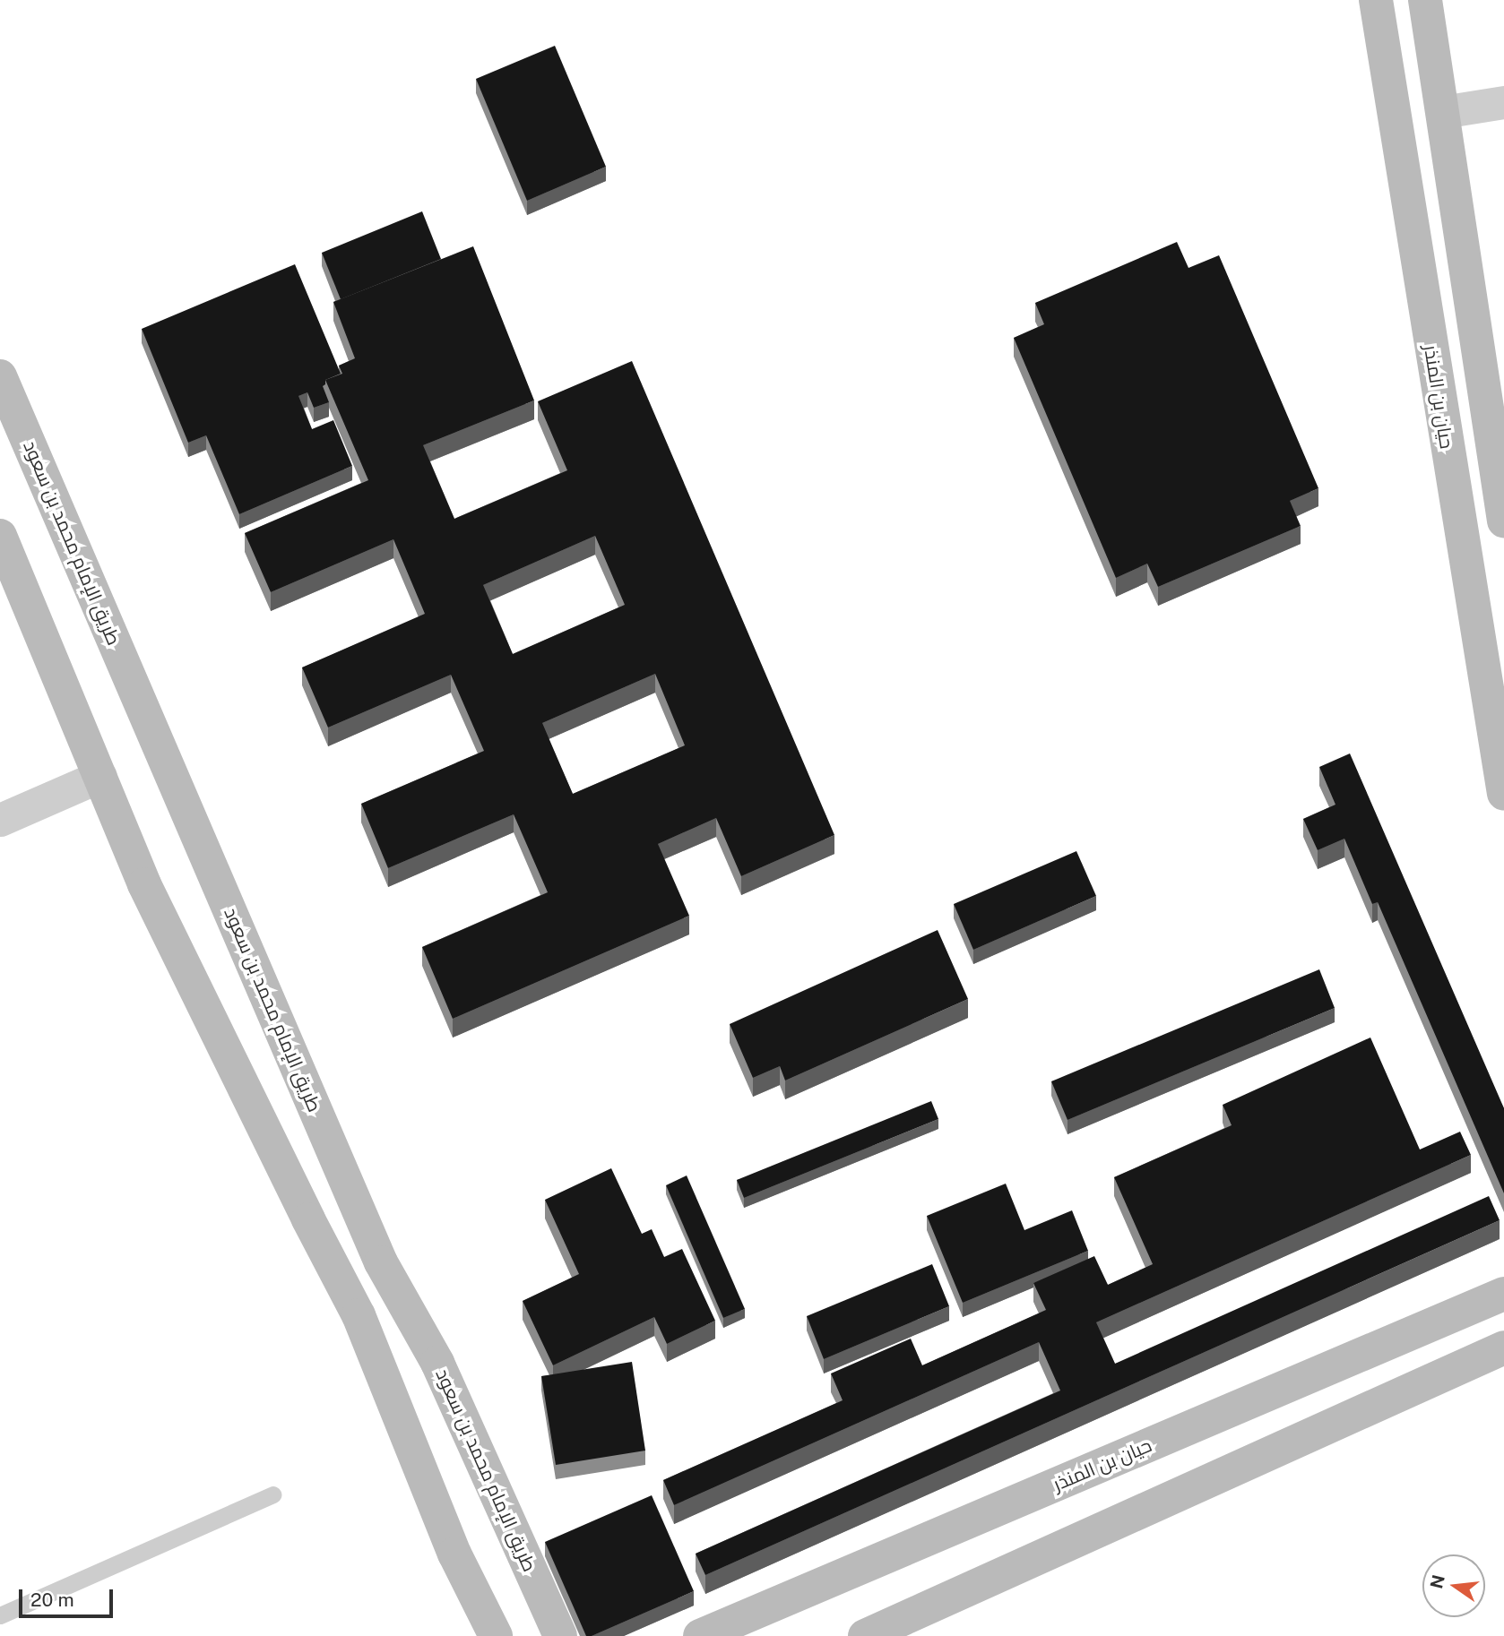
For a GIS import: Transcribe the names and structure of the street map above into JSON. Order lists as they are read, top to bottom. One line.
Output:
{"streets":{"street":["حيان بن المنذر","طريق الإمام محمد بن سعود"]},"scale_bar":"20 m","north":"left"}
